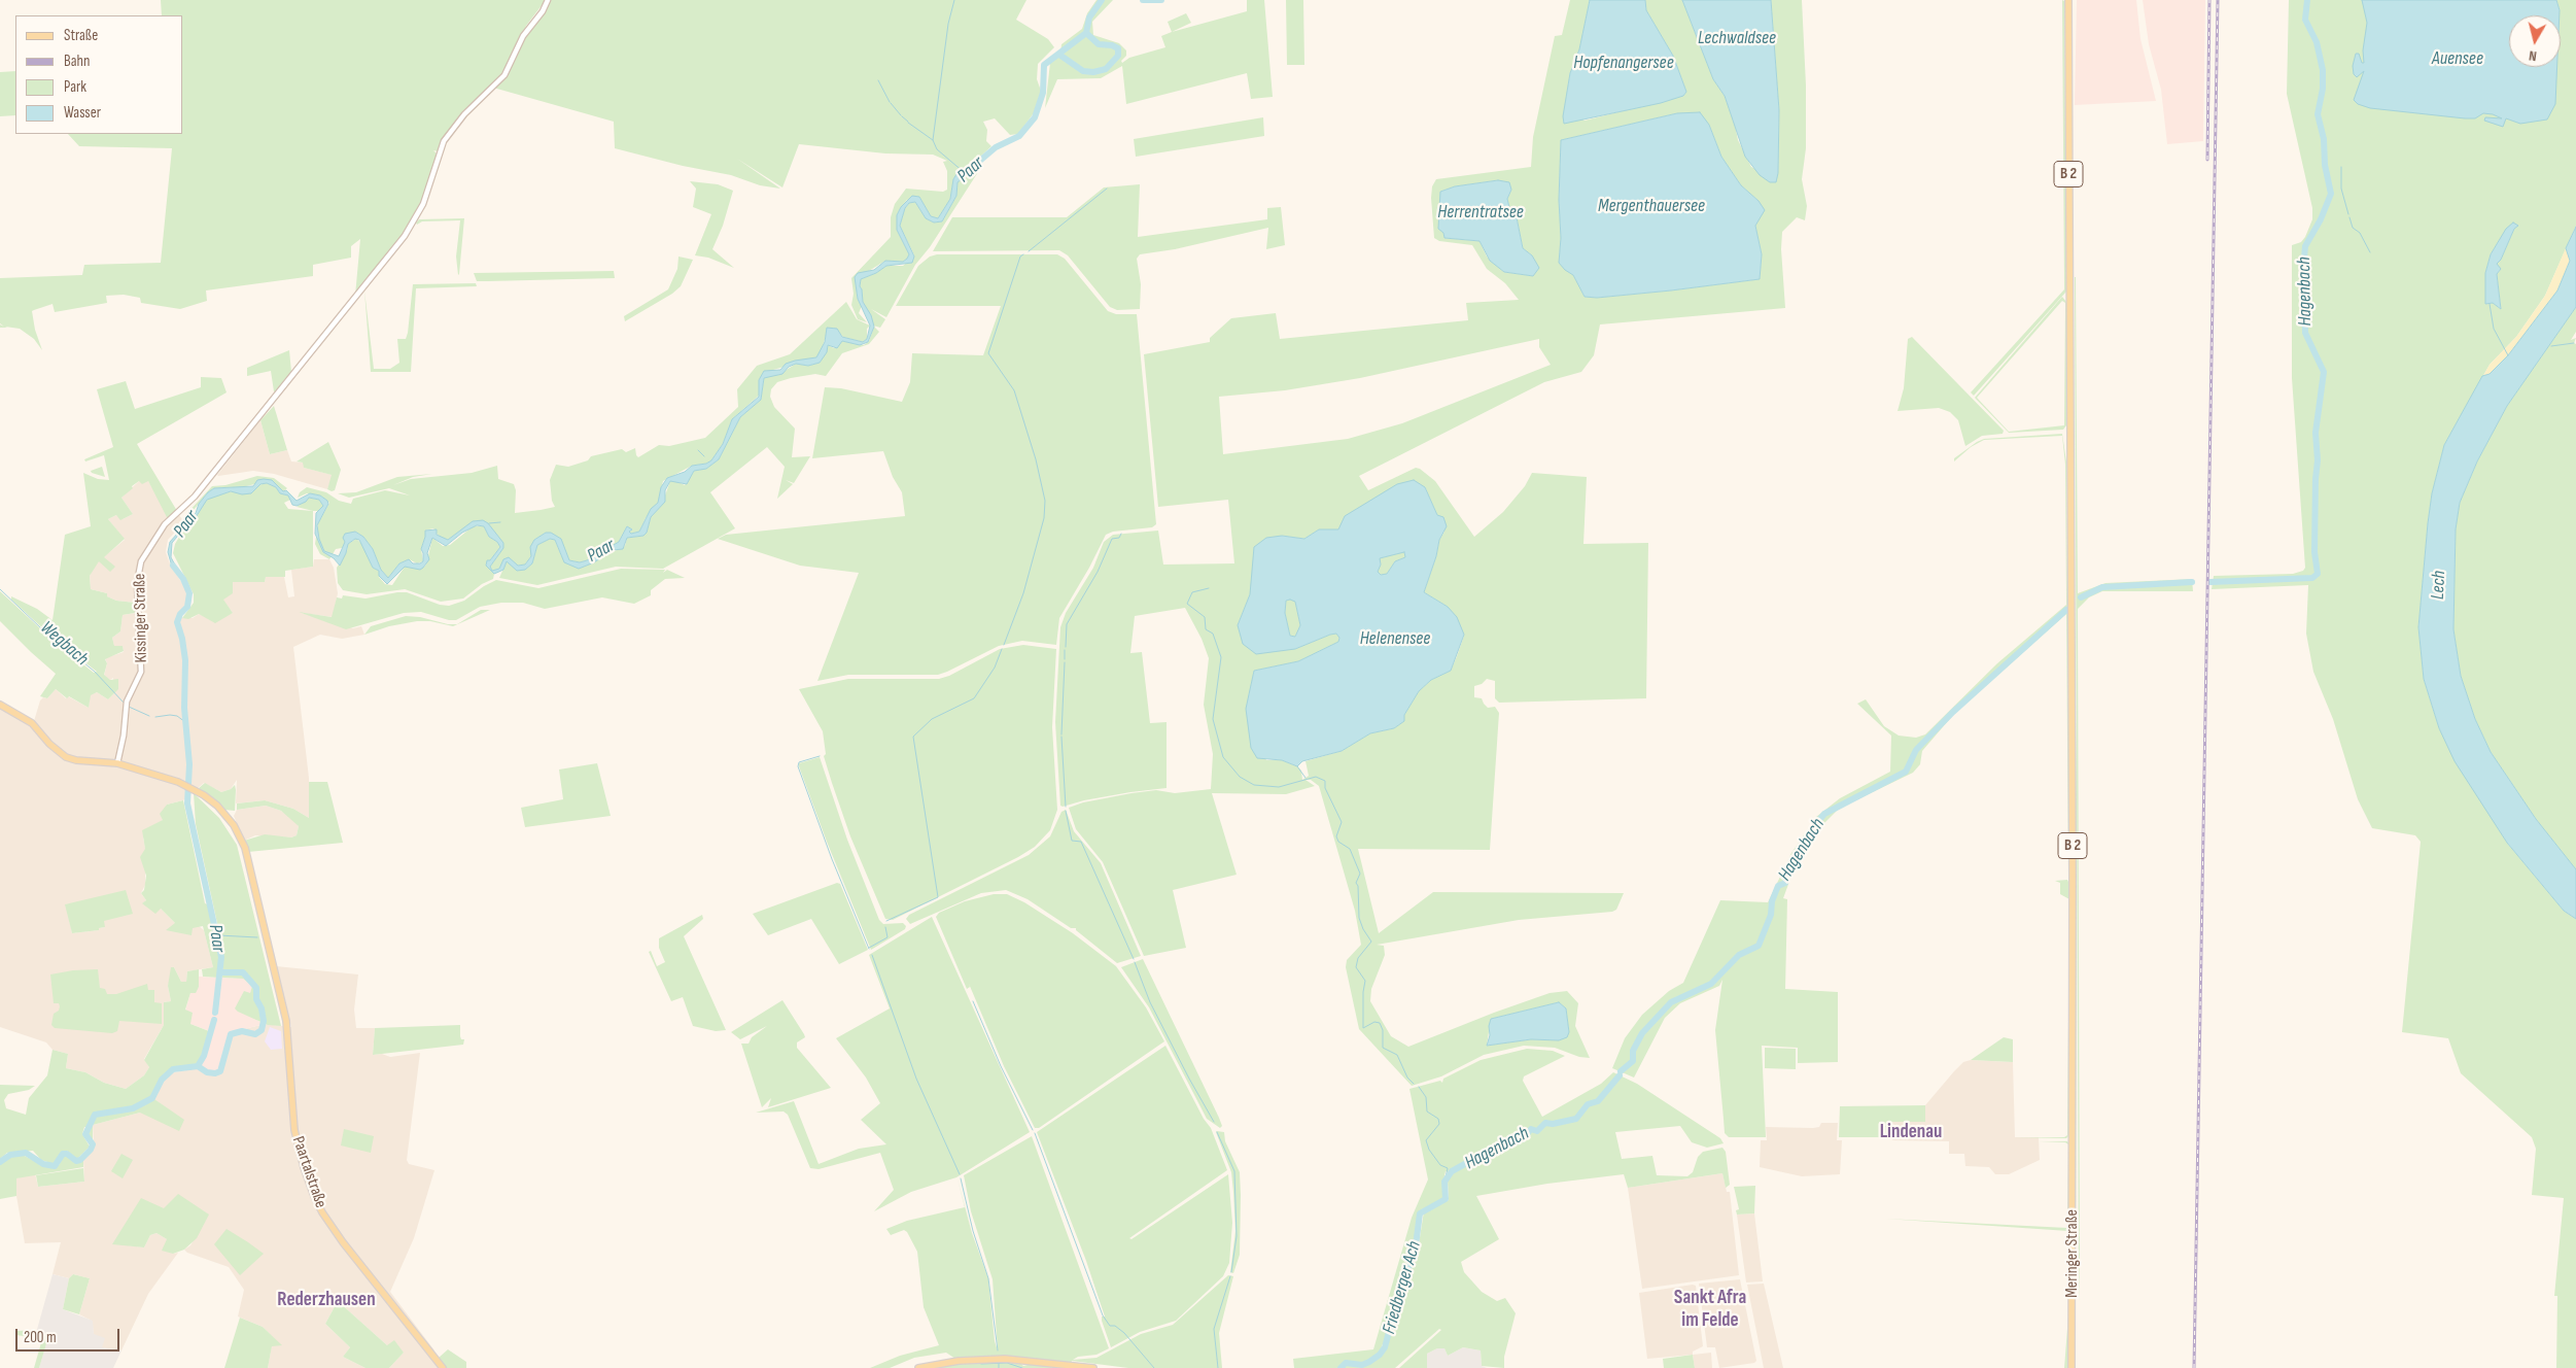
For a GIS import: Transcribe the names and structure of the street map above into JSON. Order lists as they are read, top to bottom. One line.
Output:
{"streets":{"main road":["B 2","Paartalstraße","Meringer Straße"],"street":["Kissinger Straße"]},"crossings":[["Kissinger Straße","Paartalstraße"]],"districts":["Lindenau","Sankt Afra im Felde","Rederzhausen"],"water":["Lechwaldsee","Auensee","Hopfenangersee","Paar","Mergenthauersee","Herrentratsee","Hagenbach","Lech","Helenensee","Wegbach","Friedberger Ach"],"legend":["Straße","Bahn","Park","Wasser"],"scale_bar":"200 m","north":"bottom"}
